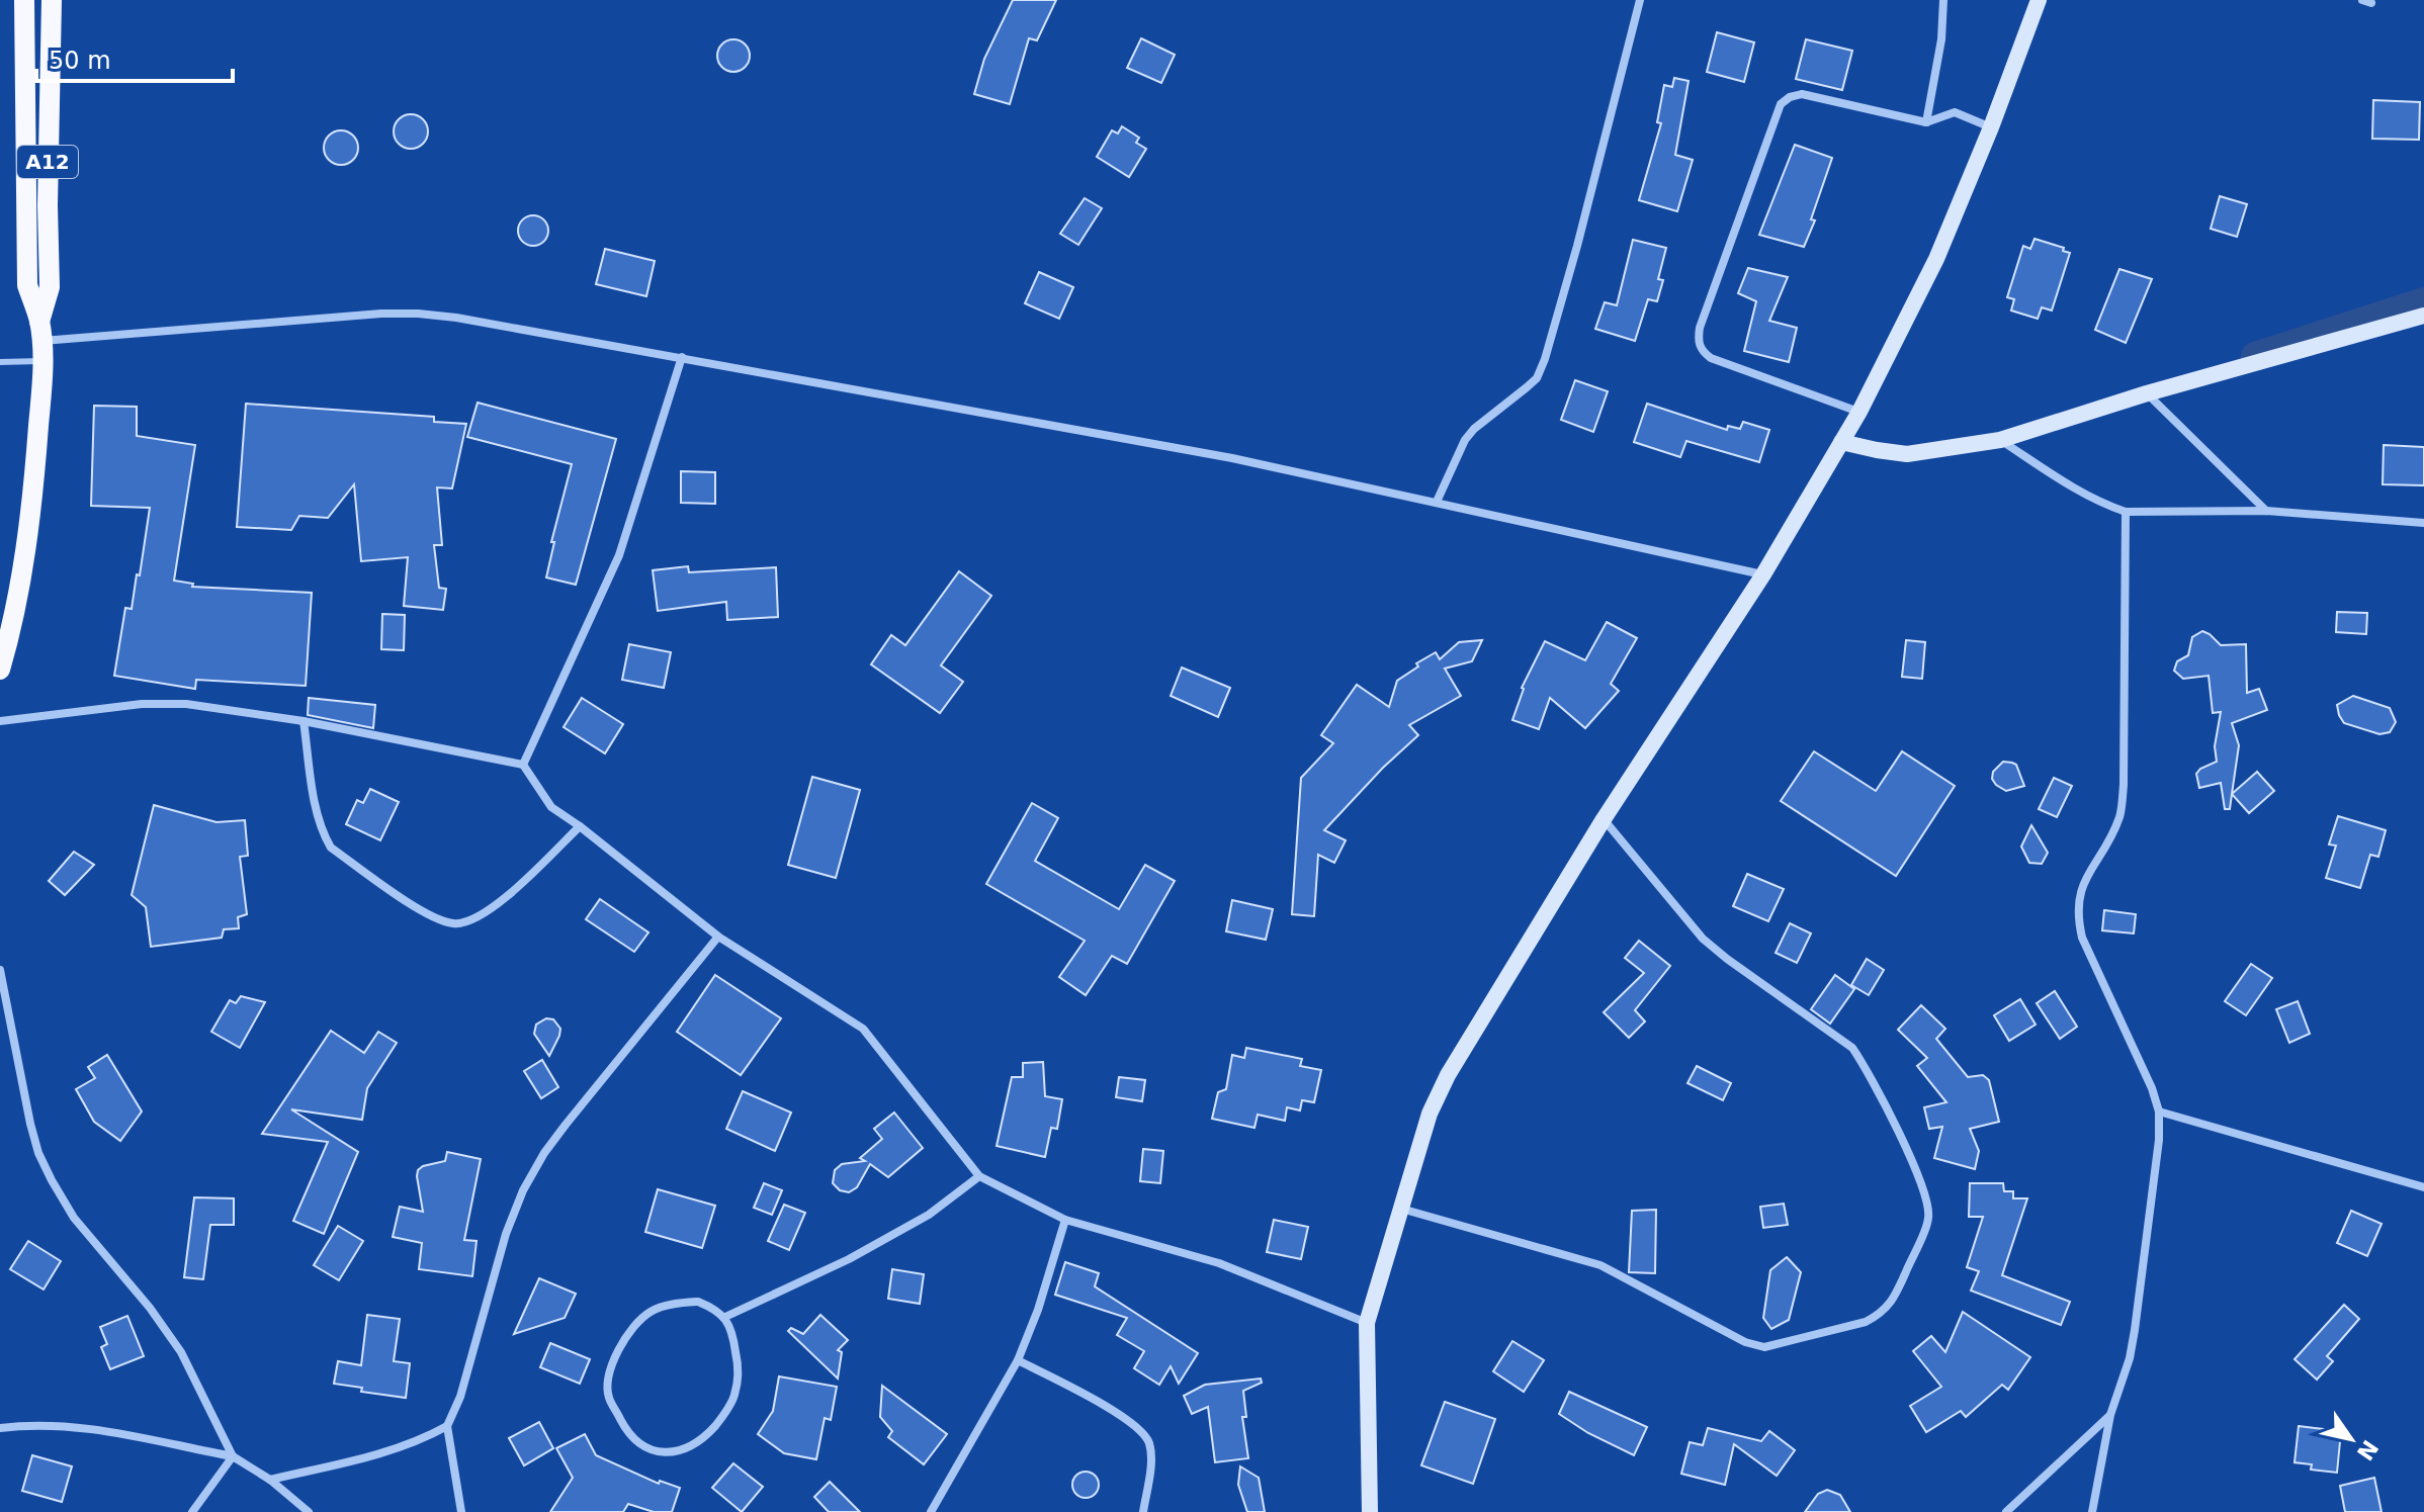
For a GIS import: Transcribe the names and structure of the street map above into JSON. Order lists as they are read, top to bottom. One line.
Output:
{"streets":{"main road":["A12"]},"scale_bar":"50 m","north":"bottom right"}
